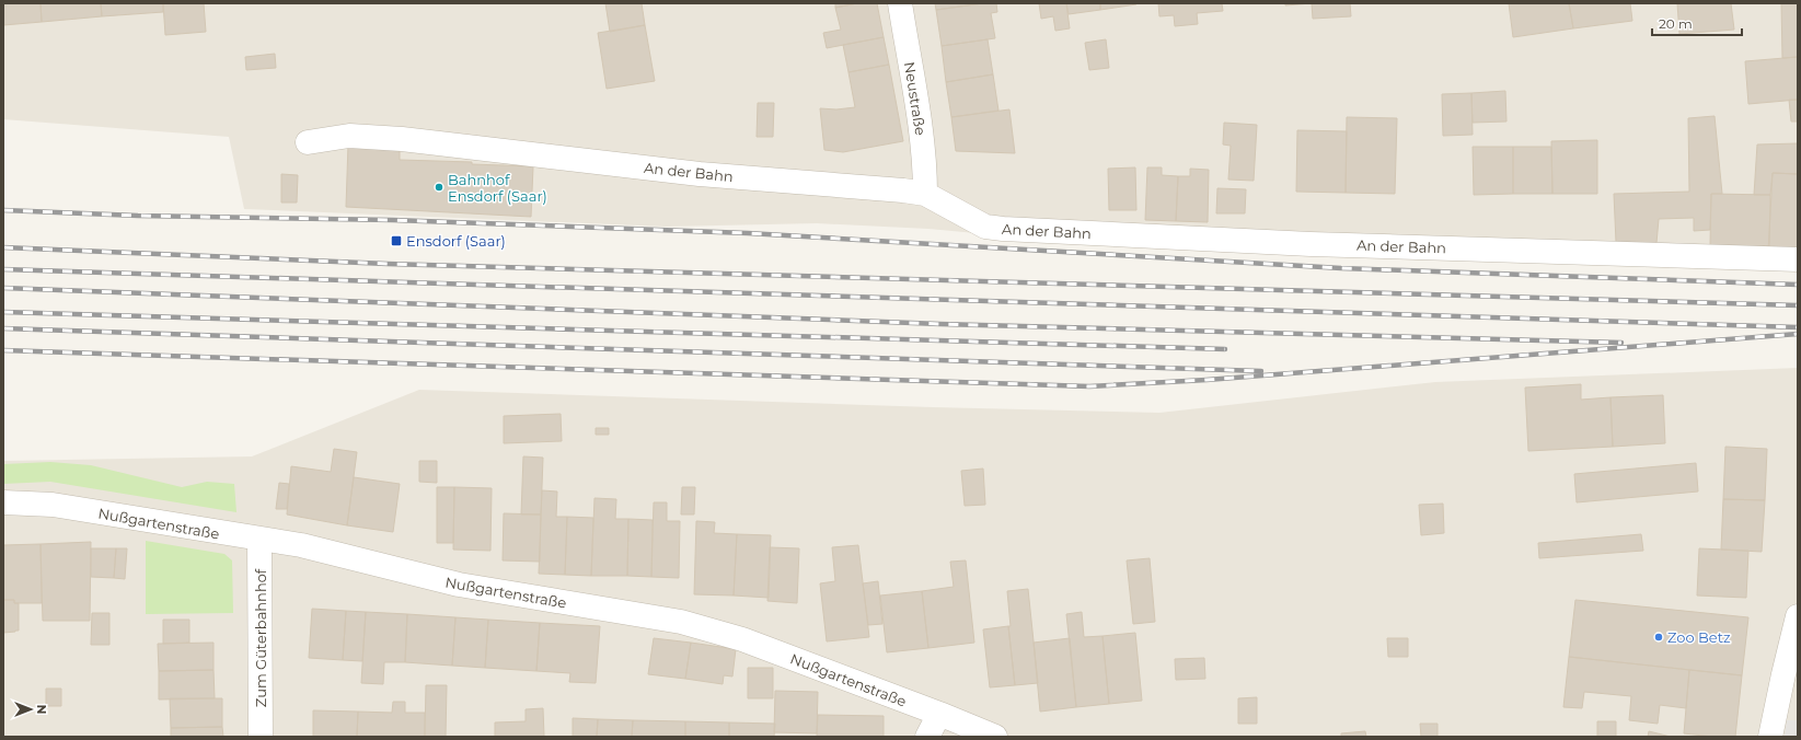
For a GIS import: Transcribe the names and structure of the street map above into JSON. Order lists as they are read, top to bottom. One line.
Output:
{"streets":{"street":["Neustraße","An der Bahn","Nußgartenstraße","Zum Güterbahnhof"]},"crossings":[["Neustraße","An der Bahn"],["Nußgartenstraße","Zum Güterbahnhof"]],"places":{"other":["Bahnhof Ensdorf (Saar)","Zoo Betz"],"transit":["Ensdorf (Saar)"]},"scale_bar":"20 m","north":"right"}
